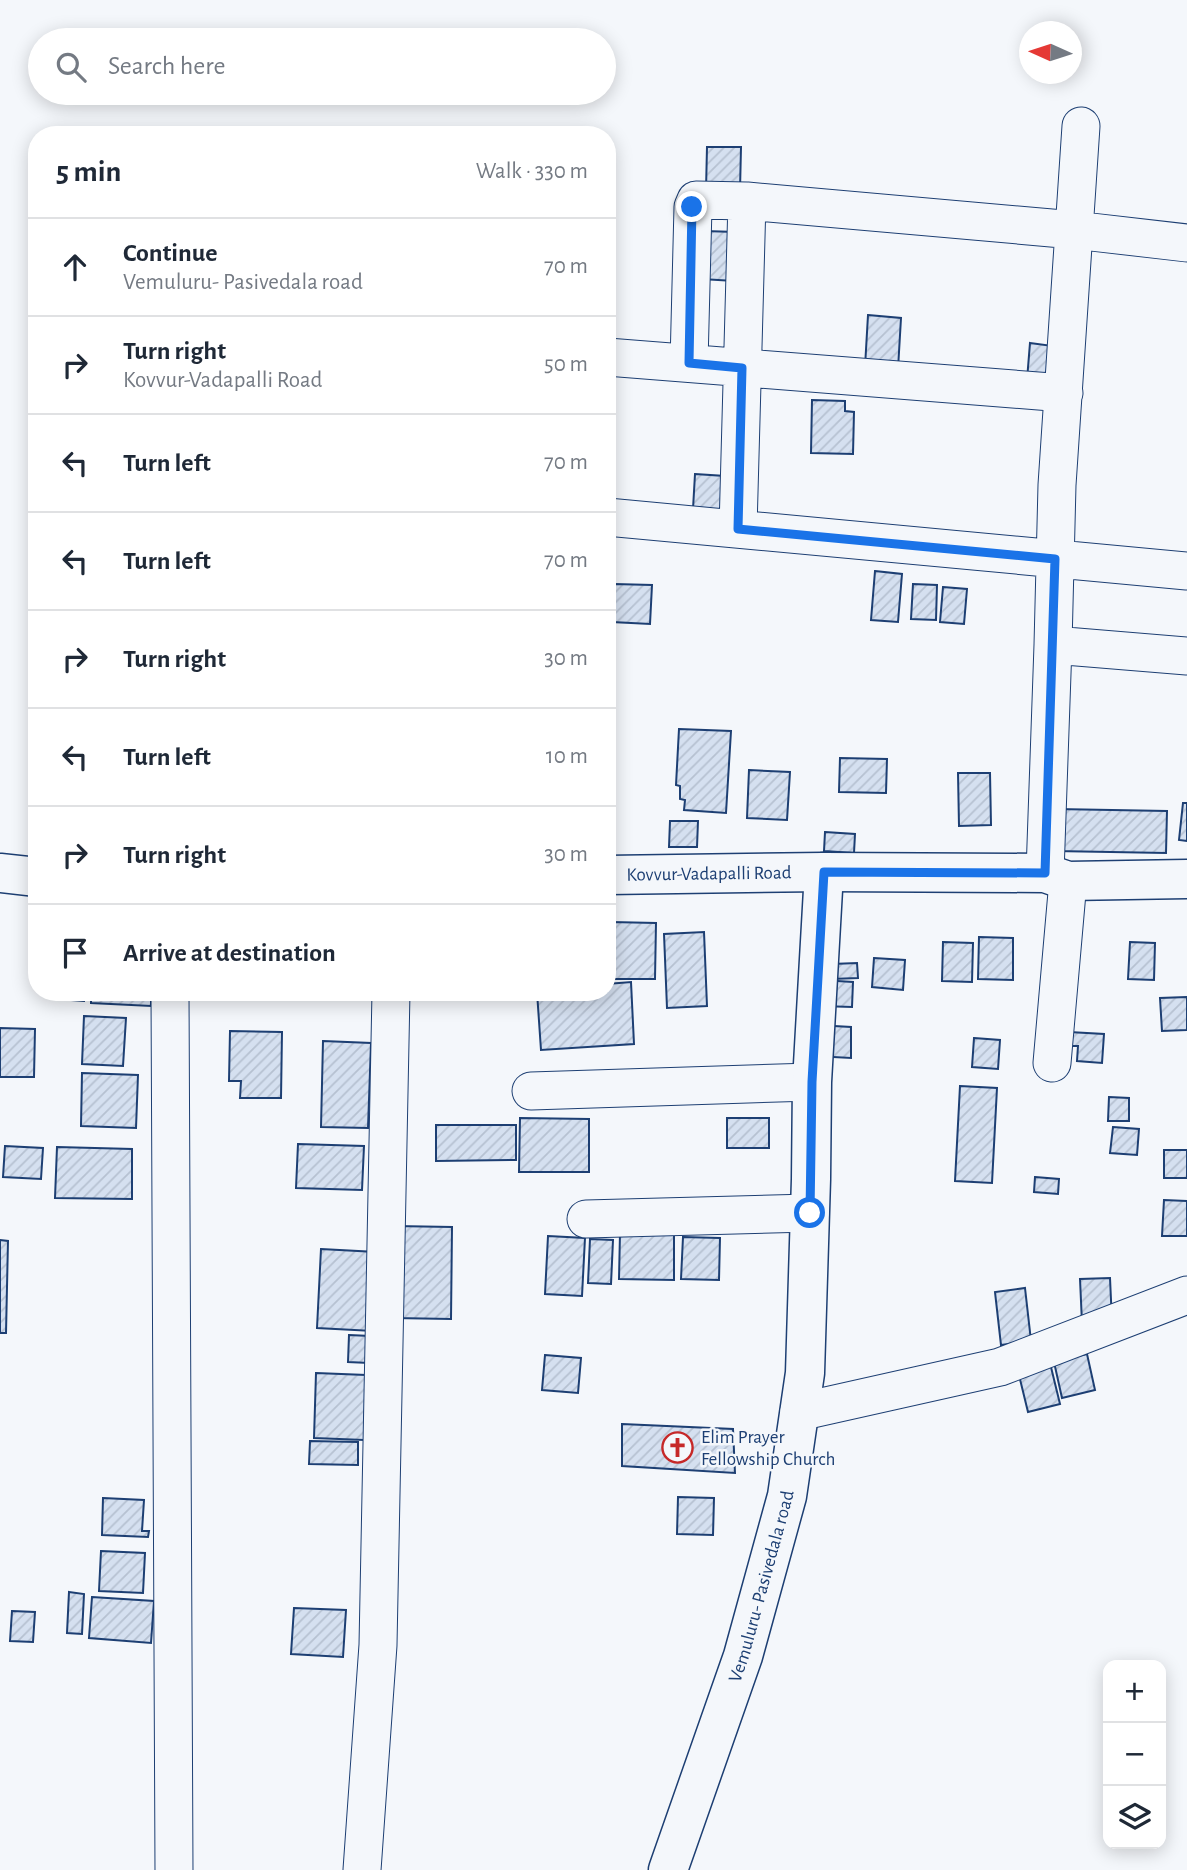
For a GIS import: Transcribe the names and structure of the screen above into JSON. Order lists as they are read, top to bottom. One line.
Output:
{"streets":{"main road":["Kovvur-Vadapalli Road","Vemuluru- Pasivedala road"]},"crossings":[["Kovvur-Vadapalli Road","Vemuluru- Pasivedala road"]],"places":{"church":["Elim Prayer Fellowship Church"]},"north":"left","page":{"search":"Search here","heading":["5 min","Walk · 330 m"],"list":[["Continue","Vemuluru- Pasivedala road","70 m"],["Turn right","Kovvur-Vadapalli Road","50 m"],["Turn left","70 m"],["Turn left","70 m"],["Turn right","30 m"],["Turn left","10 m"],["Turn right","30 m"],"Arrive at destination"],"map_buttons":["+","−"]}}
